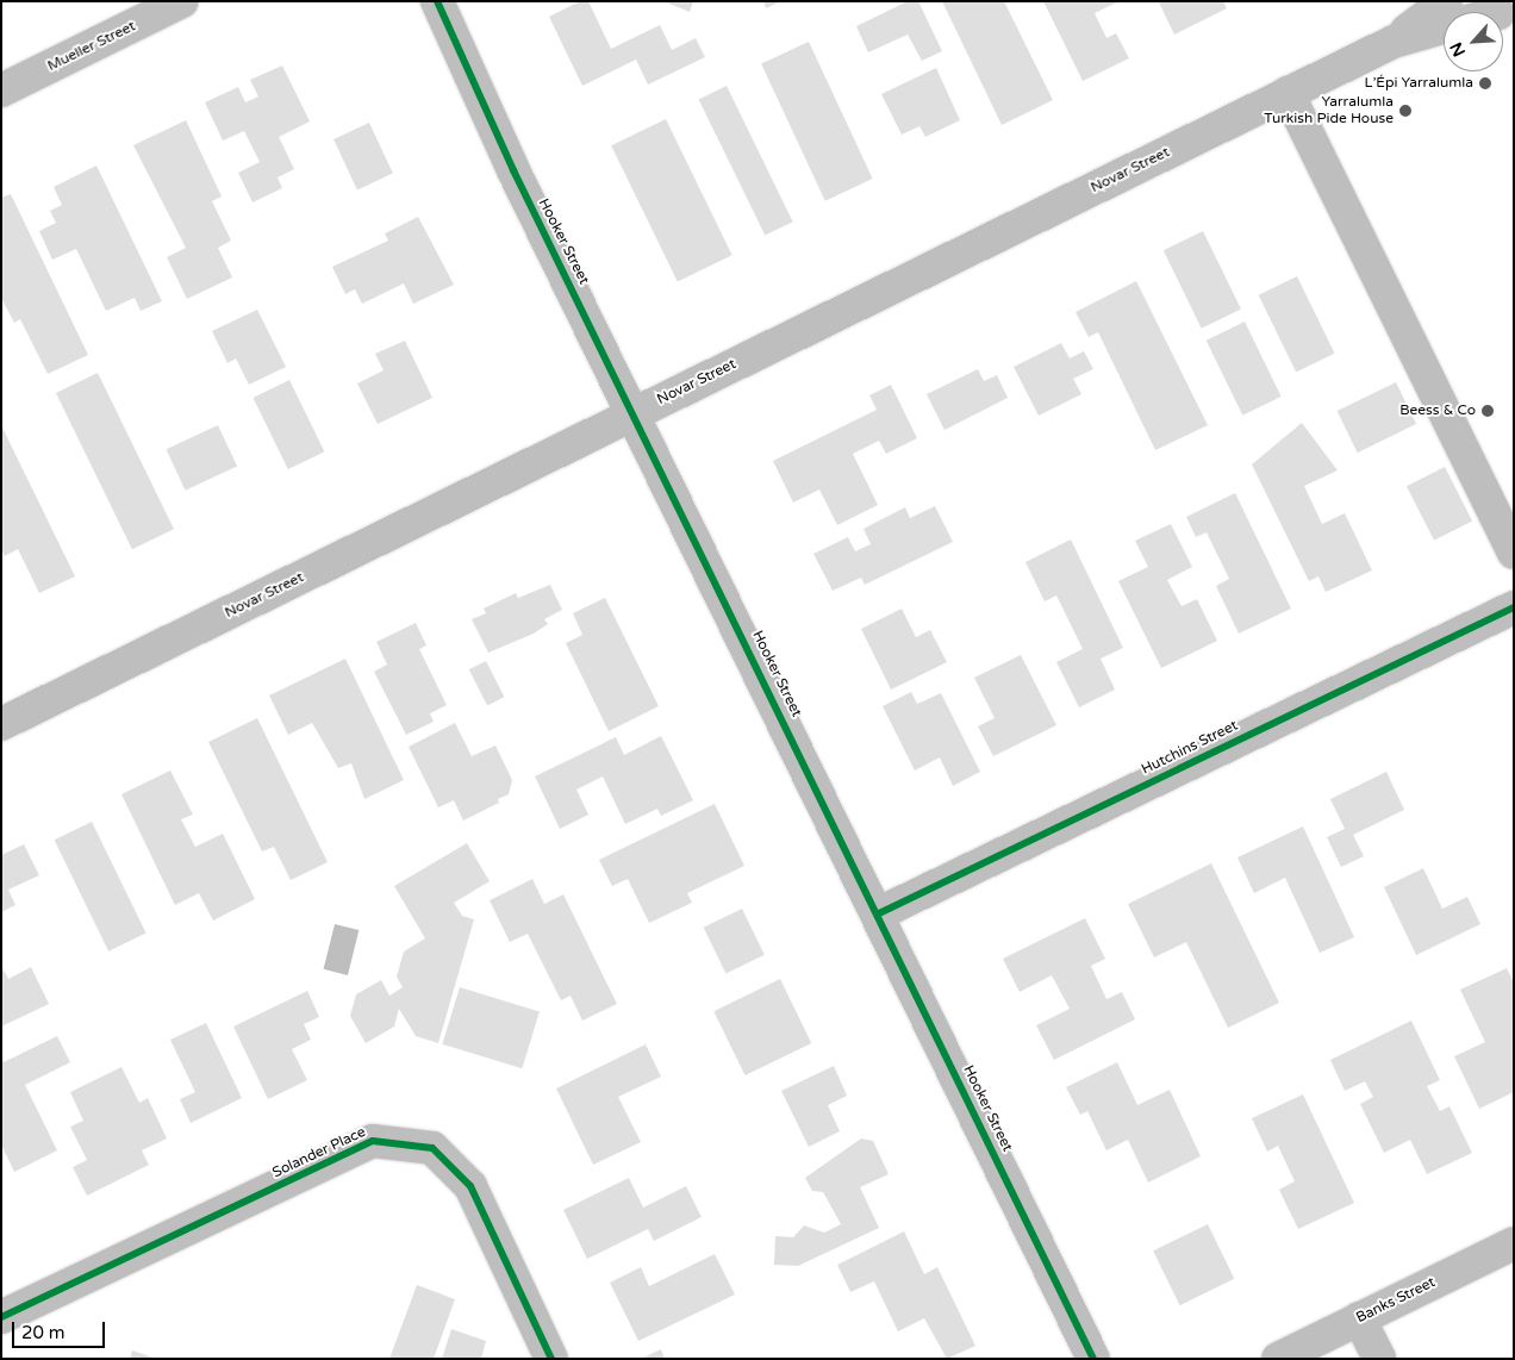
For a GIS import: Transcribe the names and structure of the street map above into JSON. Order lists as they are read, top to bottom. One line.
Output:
{"streets":{"street":["Mueller Street","Novar Street","Hooker Street","Hutchins Street","Solander Place","Banks Street"]},"crossings":[["Novar Street","Hooker Street"],["Hooker Street","Hutchins Street"]],"places":["L’Épi Yarralumla","Yarralumla Turkish Pide House","Beess & Co"],"scale_bar":"20 m","north":"bottom left"}
